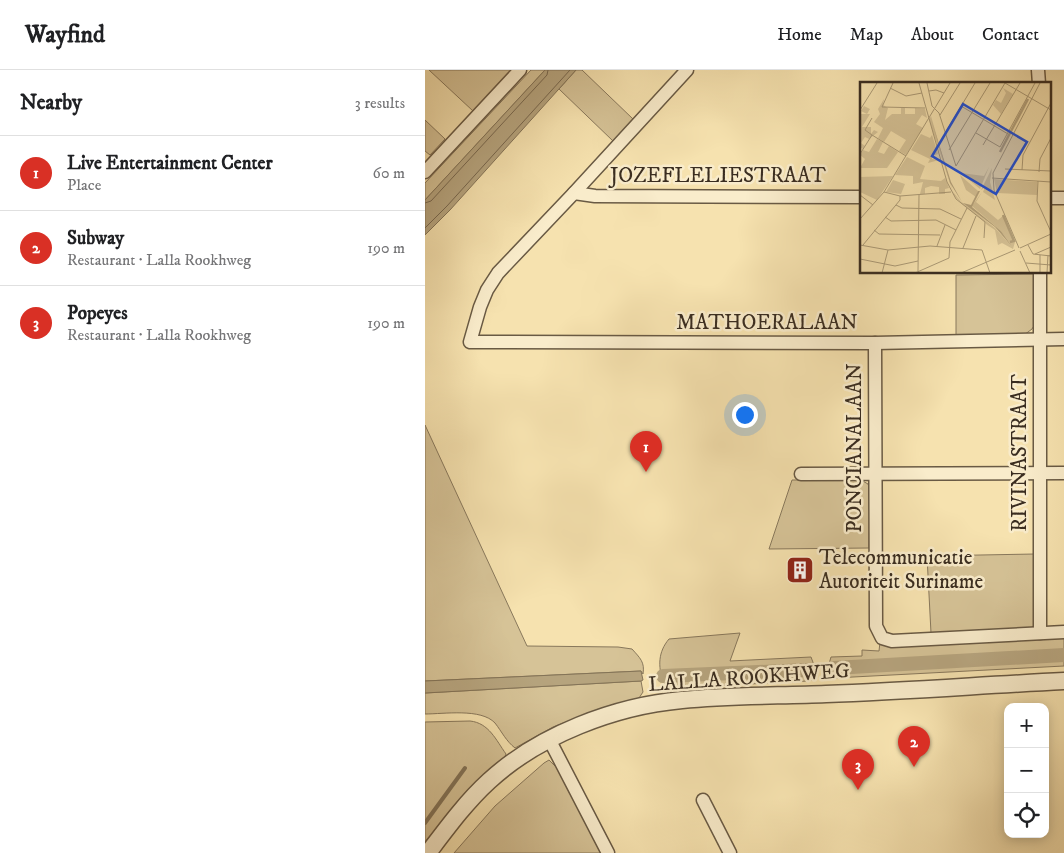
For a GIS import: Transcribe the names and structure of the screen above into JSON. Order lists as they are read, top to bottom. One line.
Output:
{"streets":{"street":["JOZEFLELIESTRAAT","MATHOERALAAN","PONCIANALAAN","RIVINASTRAAT","LALLA ROOKHWEG"]},"crossings":[["JOZEFLELIESTRAAT","MATHOERALAAN"],["MATHOERALAAN","PONCIANALAAN"],["MATHOERALAAN","RIVINASTRAAT"],["PONCIANALAAN","RIVINASTRAAT"]],"places":{"building":["Telecommunicatie Autoriteit Suriname"]},"page":{"header":"Wayfind","nav":["Home","Map","About","Contact"],"heading":["Nearby","3 results"],"list":[{"mark":"1","name":"Live Entertainment Center","note":"Place","value":"60 m"},{"mark":"2","name":"Subway","note":"Restaurant · Lalla Rookhweg","value":"190 m"},{"mark":"3","name":"Popeyes","note":"Restaurant · Lalla Rookhweg","value":"190 m"}],"pins":["1","2","3"],"map_buttons":["+","−"]}}
